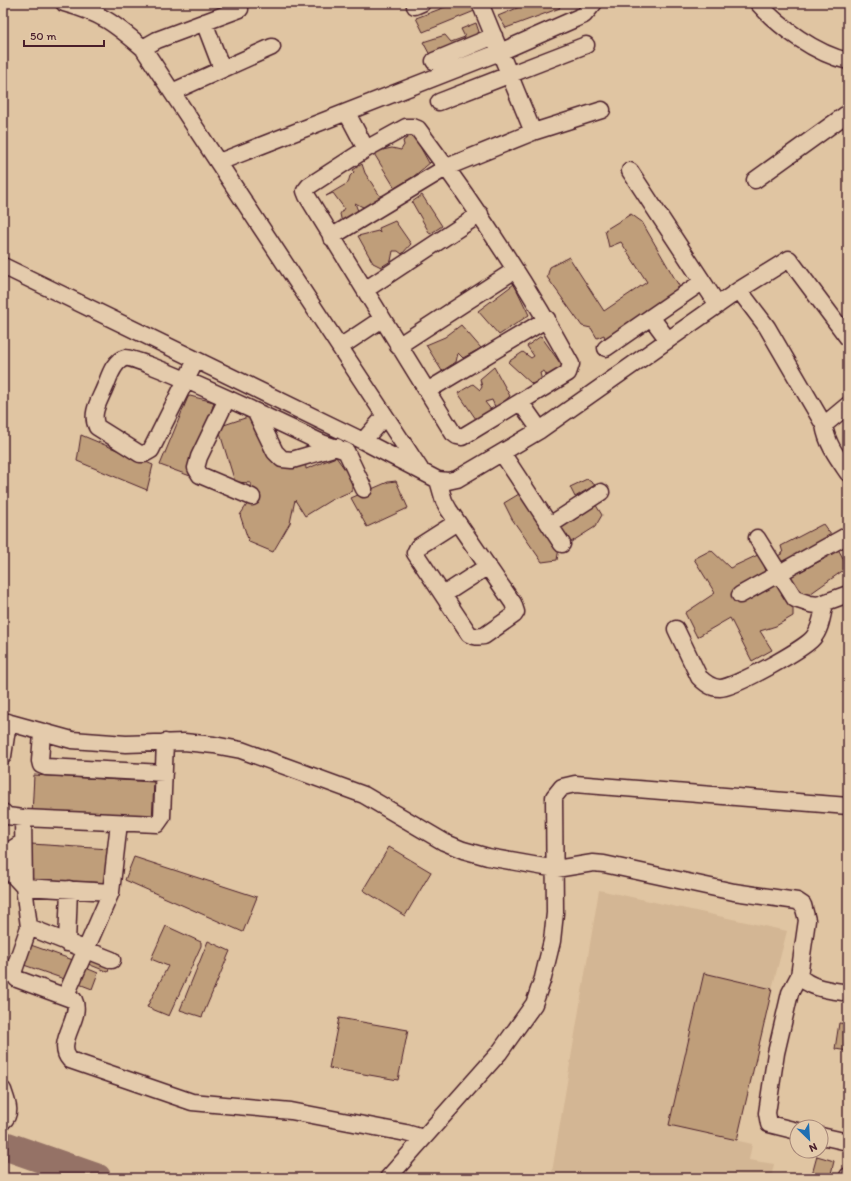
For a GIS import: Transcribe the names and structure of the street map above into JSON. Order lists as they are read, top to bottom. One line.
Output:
{"scale_bar":"50 m","north":"bottom right"}
